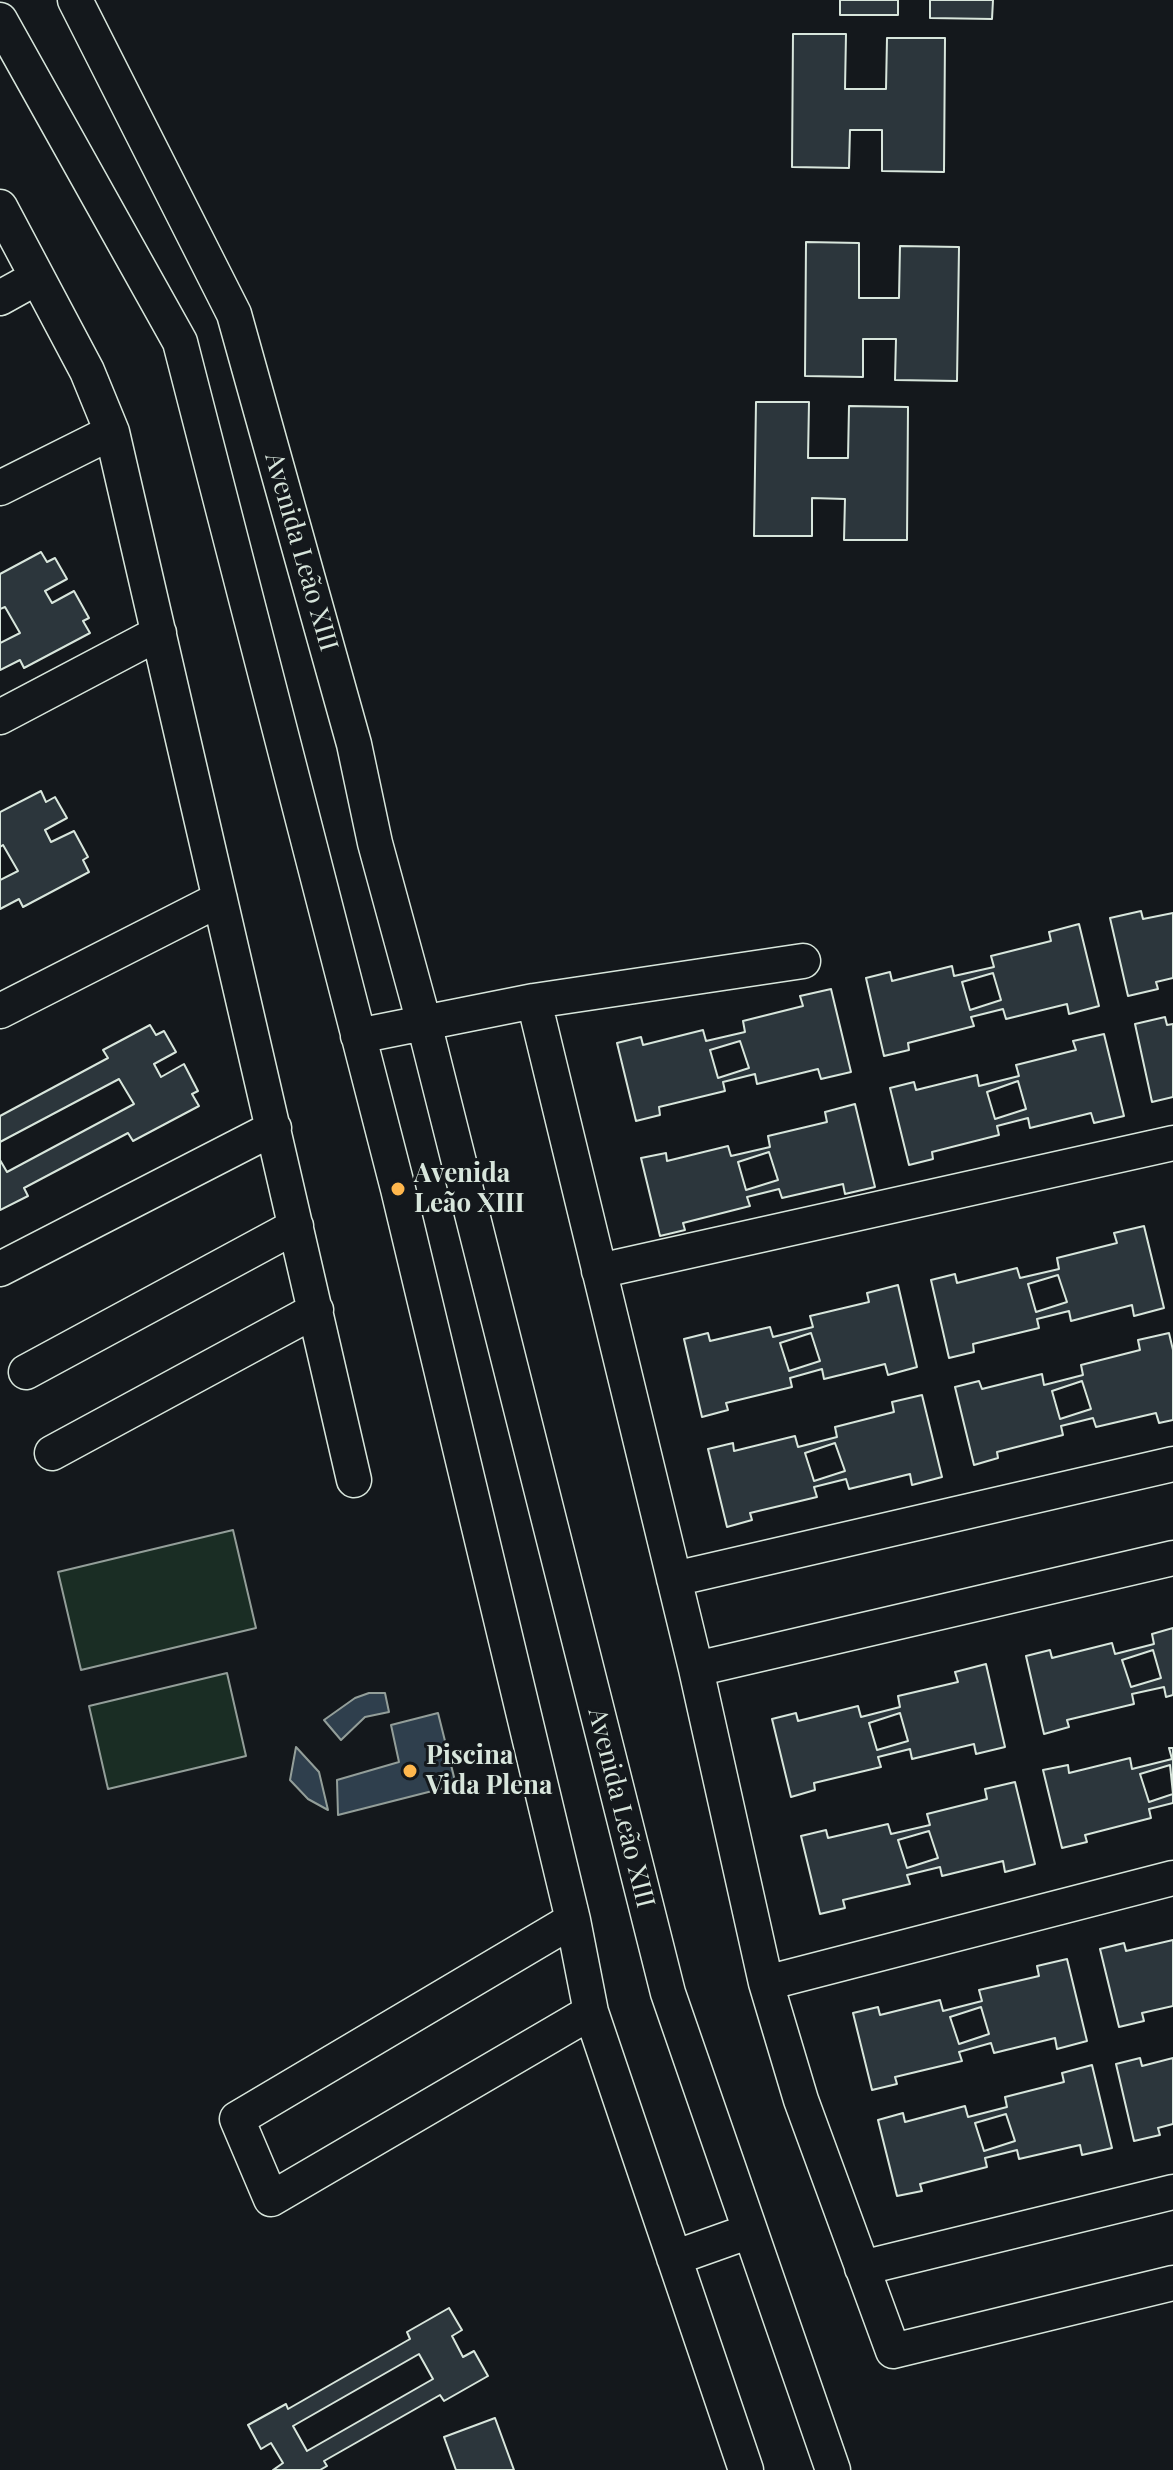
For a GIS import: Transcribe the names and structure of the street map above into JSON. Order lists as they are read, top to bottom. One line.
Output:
{"streets":{"street":["Avenida Leão XIII"]},"places":["Avenida Leão XIII","Piscina Vida Plena"]}
